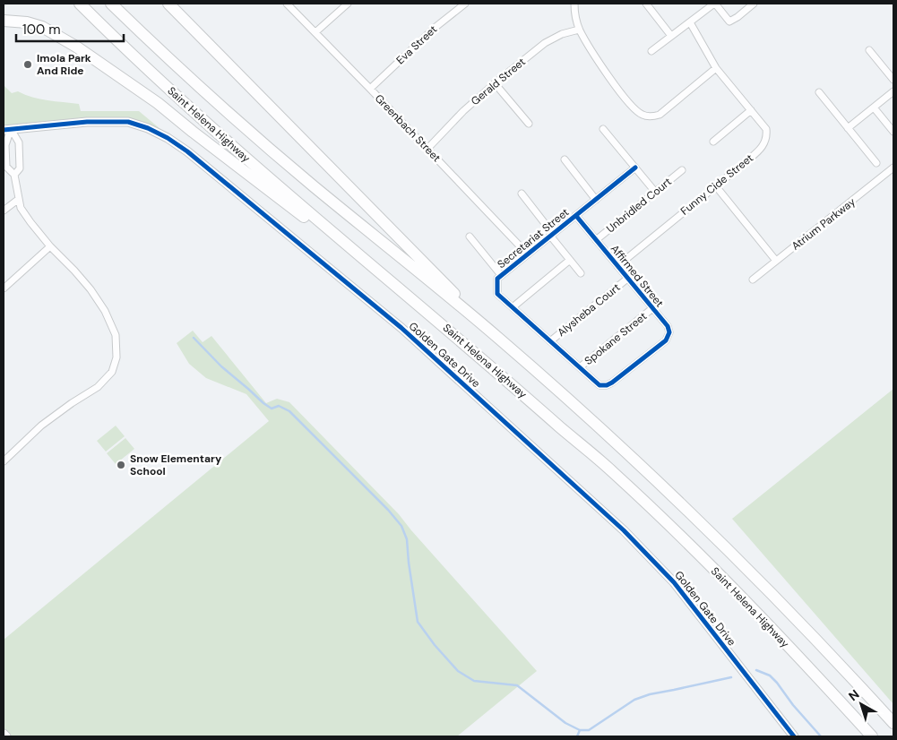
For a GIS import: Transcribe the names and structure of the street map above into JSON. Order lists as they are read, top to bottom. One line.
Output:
{"streets":{"highway":["Saint Helena Highway"],"street":["Eva Street","Gerald Street","Greenbach Street","Funny Cide Street","Unbridled Court","Atrium Parkway","Secretariat Street","Affirmed Street","Alysheba Court","Spokane Street","Golden Gate Drive"]},"crossings":[["Eva Street","Greenbach Street"],["Gerald Street","Greenbach Street"],["Greenbach Street","Secretariat Street"],["Funny Cide Street","Affirmed Street"],["Unbridled Court","Affirmed Street"],["Secretariat Street","Affirmed Street"],["Secretariat Street","Alysheba Court"],["Secretariat Street","Spokane Street"],["Affirmed Street","Alysheba Court"],["Affirmed Street","Spokane Street"]],"places":["Imola Park And Ride","Snow Elementary School"],"scale_bar":"100 m","north":"top left"}
